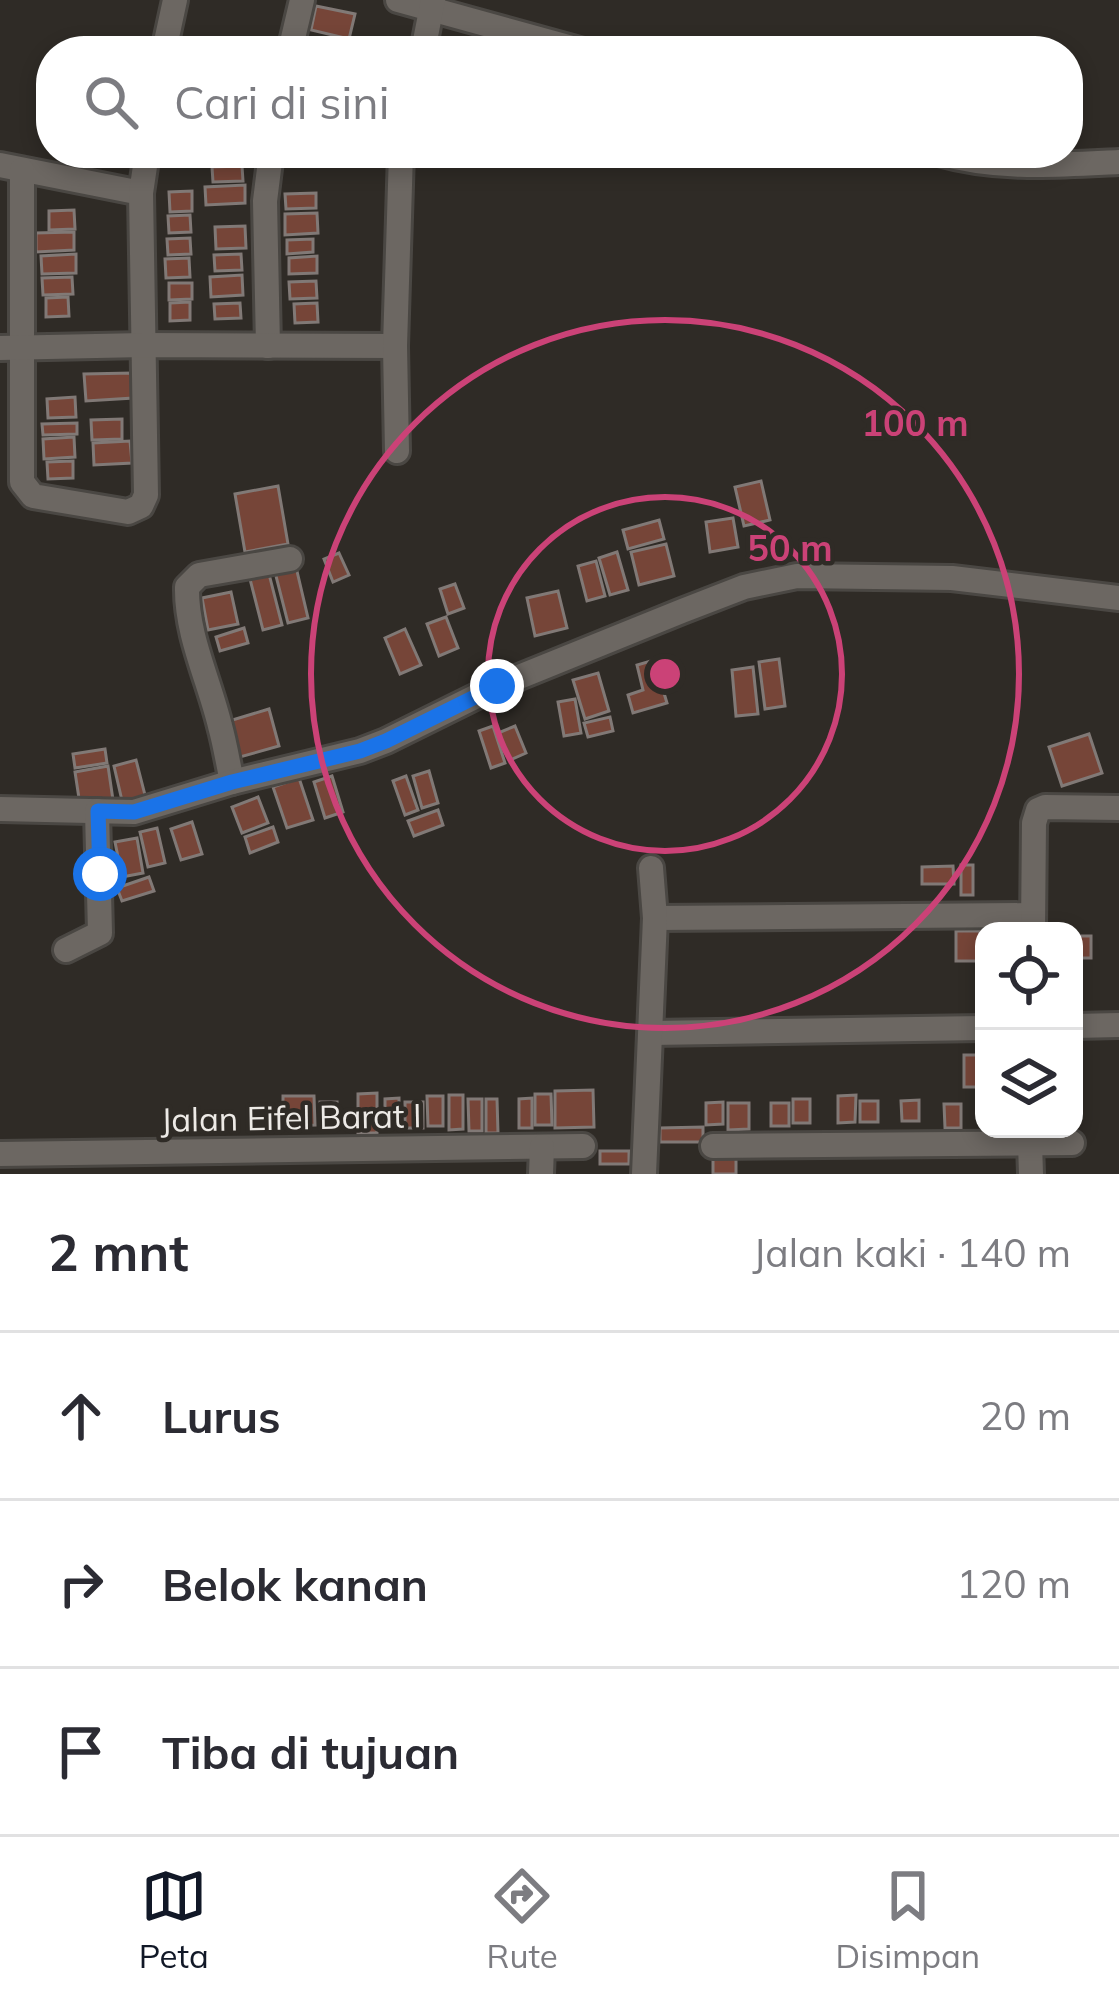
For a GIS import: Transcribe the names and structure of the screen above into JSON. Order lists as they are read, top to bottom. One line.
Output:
{"streets":{"street":["Jalan Eifel Barat I"]},"page":{"search":"Cari di sini","heading":["2 mnt","Jalan kaki · 140 m"],"list":[["Lurus","20 m"],["Belok kanan","120 m"],"Tiba di tujuan"],"nav":["Peta","Rute","Disimpan"]},"rings":["100 m","50 m"]}
